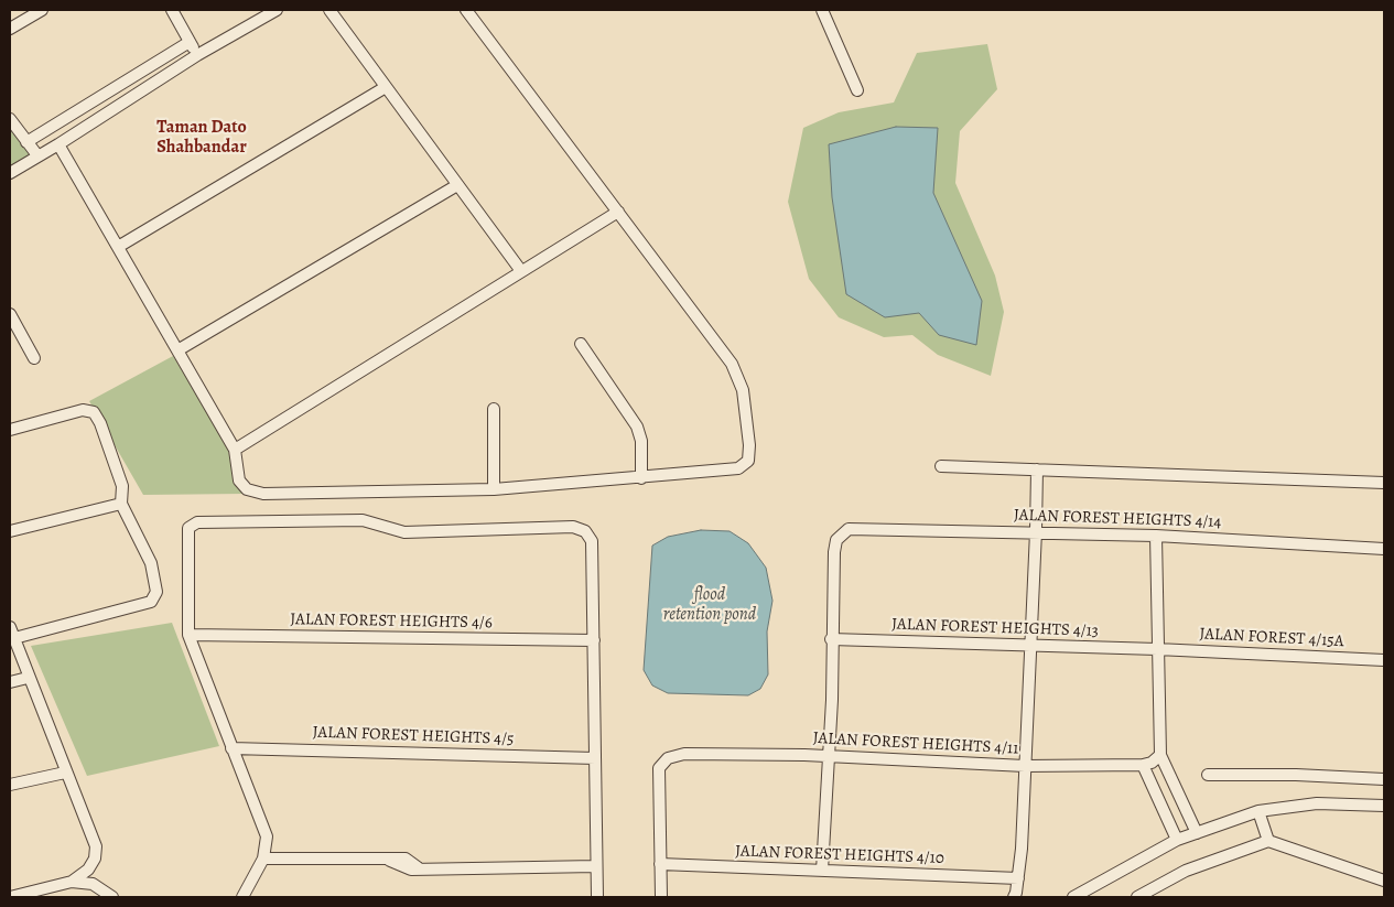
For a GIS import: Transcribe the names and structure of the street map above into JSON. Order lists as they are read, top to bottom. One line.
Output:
{"streets":{"street":["JALAN FOREST HEIGHTS 4/14","JALAN FOREST HEIGHTS 4/6","JALAN FOREST HEIGHTS 4/13","JALAN FOREST 4/15A","JALAN FOREST HEIGHTS 4/5","JALAN FOREST HEIGHTS 4/11","JALAN FOREST HEIGHTS 4/10"]},"crossings":[["JALAN FOREST HEIGHTS 4/14","JALAN FOREST HEIGHTS 4/13"],["JALAN FOREST HEIGHTS 4/13","JALAN FOREST 4/15A"],["JALAN FOREST HEIGHTS 4/11","JALAN FOREST HEIGHTS 4/10"]],"districts":["Taman Dato Shahbandar"],"water":["flood retention pond"]}
